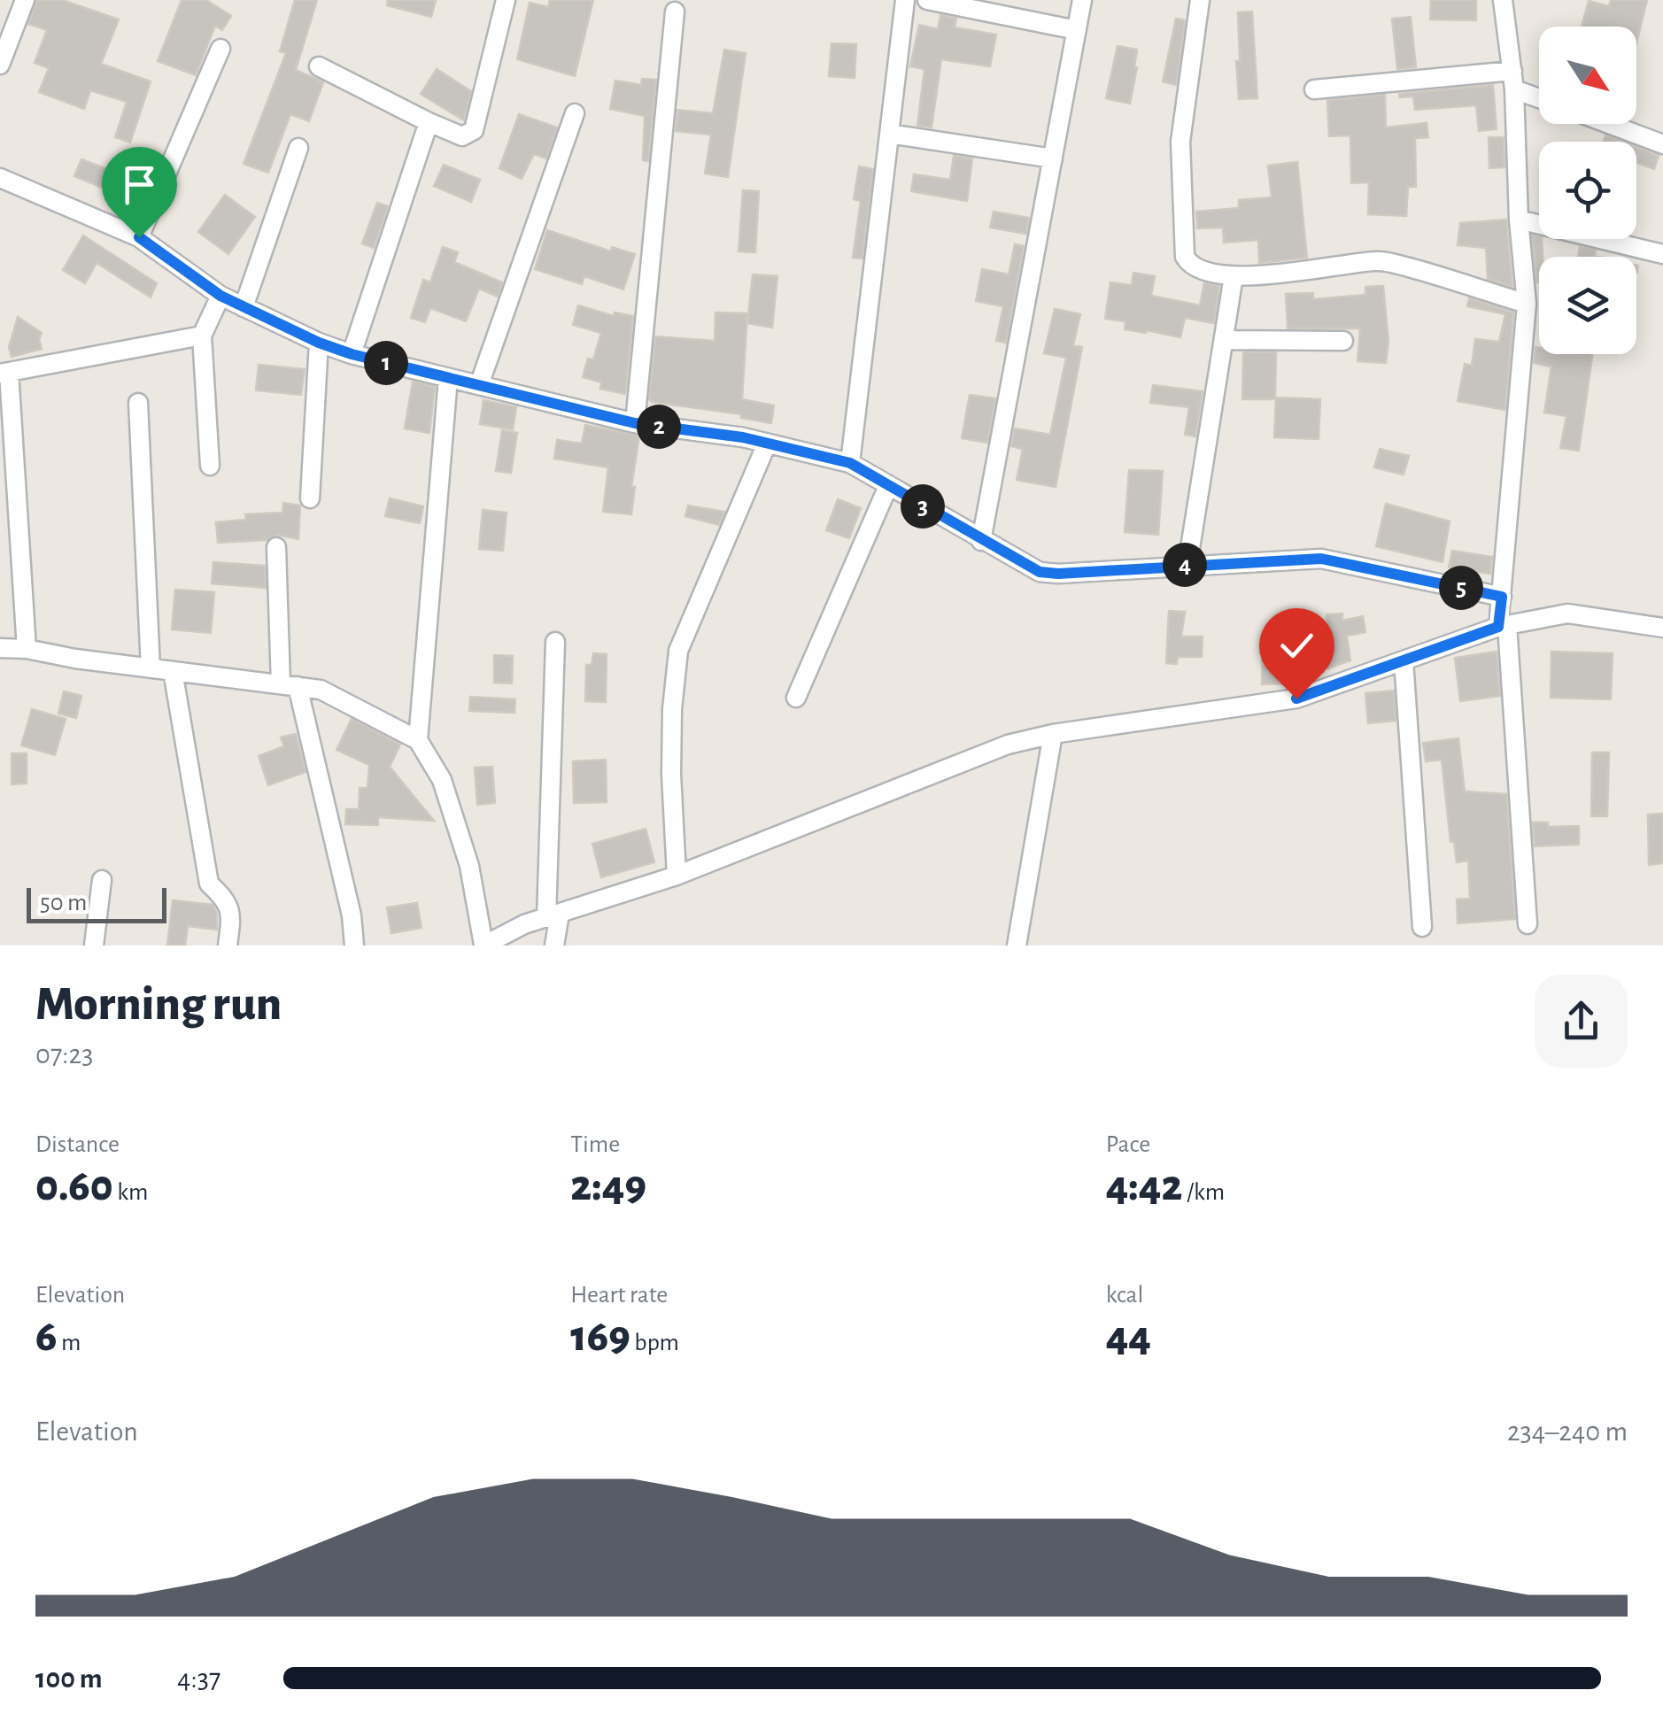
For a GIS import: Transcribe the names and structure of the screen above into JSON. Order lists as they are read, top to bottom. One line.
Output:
{"scale_bar":"50 m","north":"bottom right","page":{"pins":["1","2","3","4","5"],"scale":"50 m","heading":["Morning run","07:23"],"stats":[["Distance","0.60 km"],["Time","2:49"],["Pace","4:42 /km"],["Elevation","6 m"],["Heart rate","169 bpm"],["kcal","44"]],"chart":["Elevation","234–240 m"],"list":[{"name":"100 m","note":"4:37"}]}}
